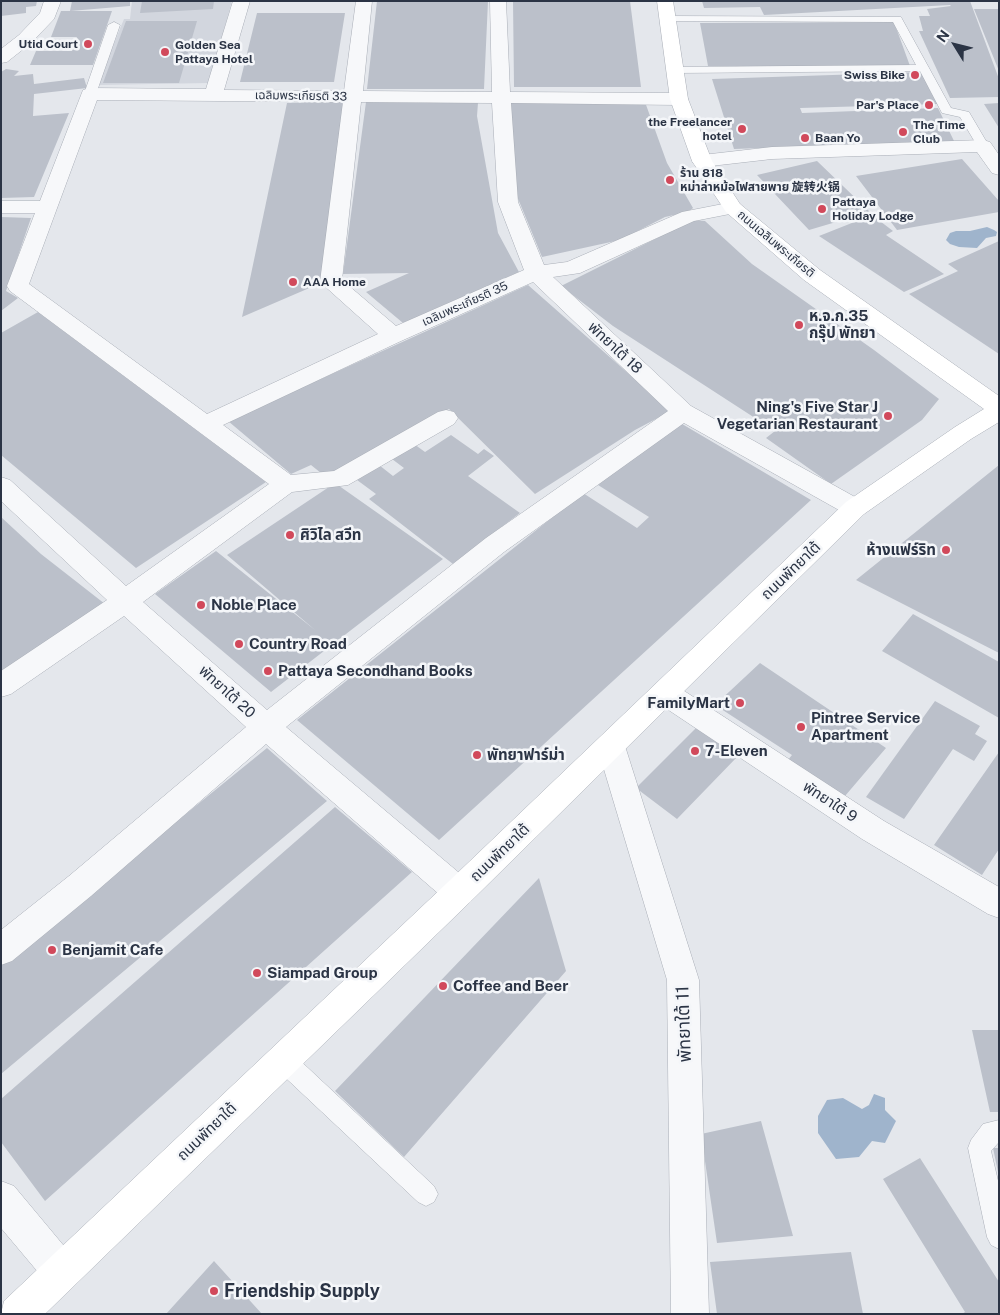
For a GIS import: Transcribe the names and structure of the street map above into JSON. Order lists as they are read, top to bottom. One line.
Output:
{"streets":{"main road":["ถนนเฉลิมพระเกียรติ","ถนนพัทยาใต้"],"street":["เฉลิมพระเกียรติ 33","เฉลิมพระเกียรติ 35","พัทยาใต้ 18","พัทยาใต้ 20","พัทยาใต้ 9","พัทยาใต้ 11"]},"crossings":[["เฉลิมพระเกียรติ 33","ถนนเฉลิมพระเกียรติ"],["เฉลิมพระเกียรติ 33","พัทยาใต้ 18"],["ถนนเฉลิมพระเกียรติ","เฉลิมพระเกียรติ 35"],["ถนนเฉลิมพระเกียรติ","ถนนพัทยาใต้"],["เฉลิมพระเกียรติ 35","พัทยาใต้ 18"],["พัทยาใต้ 18","ถนนพัทยาใต้"],["ถนนพัทยาใต้","พัทยาใต้ 20"],["ถนนพัทยาใต้","พัทยาใต้ 9"],["ถนนพัทยาใต้","พัทยาใต้ 11"]],"places":["Utid Court","Golden Sea Pattaya Hotel","Swiss Bike","Par's Place","the Freelancer hotel","The Time Club","Baan Yo","ร้าน 818 หม่าล่าหม้อไฟสายพาย 旋转火锅","Pattaya Holiday Lodge","AAA Home","ห.จ.ก.35 กรุ๊ป พัทยา","Ning's Five Star J Vegetarian Restaurant","ศิวิไล สวีท","ห้างแฟร์ริท","Noble Place","Country Road","Pattaya Secondhand Books","FamilyMart","Pintree Service Apartment","7-Eleven","พัทยาฟาร์ม่า","Benjamit Cafe","Siampad Group","Coffee and Beer","Friendship Supply"],"north":"top left"}
